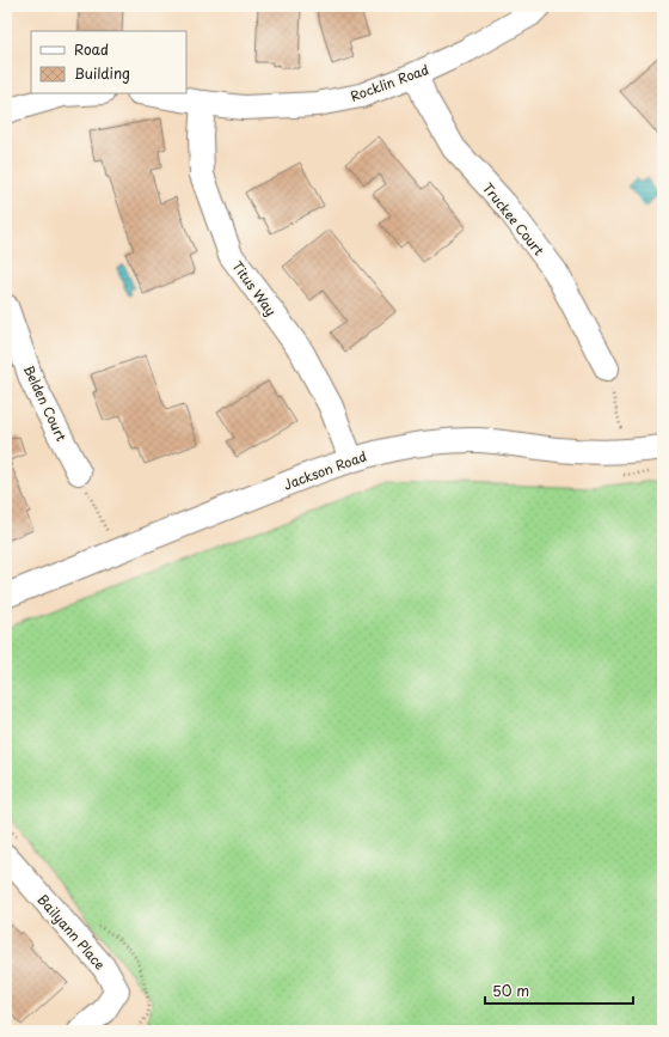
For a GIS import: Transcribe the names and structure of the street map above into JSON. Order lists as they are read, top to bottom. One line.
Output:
{"streets":{"street":["Rocklin Road","Truckee Court","Titus Way","Belden Court","Jackson Road","Bailyann Place"]},"crossings":[["Rocklin Road","Truckee Court"],["Rocklin Road","Titus Way"],["Titus Way","Jackson Road"]],"legend":["Road","Building"],"scale_bar":"50 m"}
